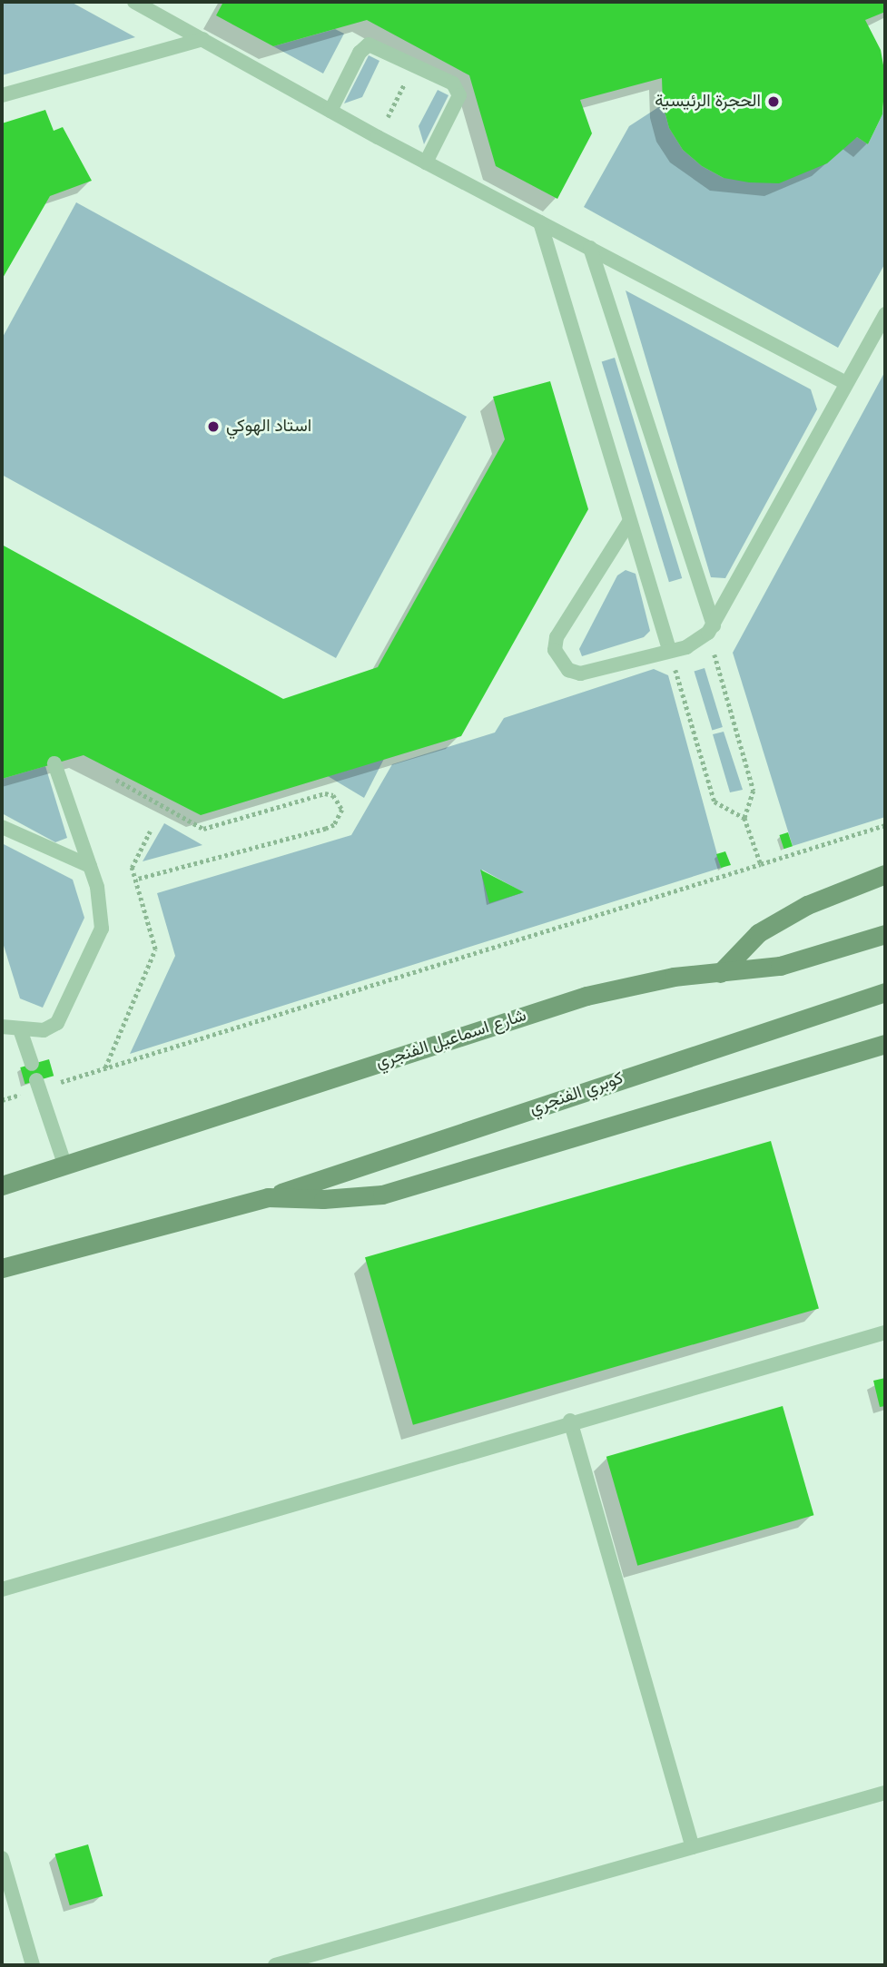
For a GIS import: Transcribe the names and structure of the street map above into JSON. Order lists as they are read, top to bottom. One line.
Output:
{"streets":{"main road":["شارع اسماعيل الفنجري","كوبري الفنجري"]},"places":["الحجرة الرئيسية","استاد الهوكي"]}
